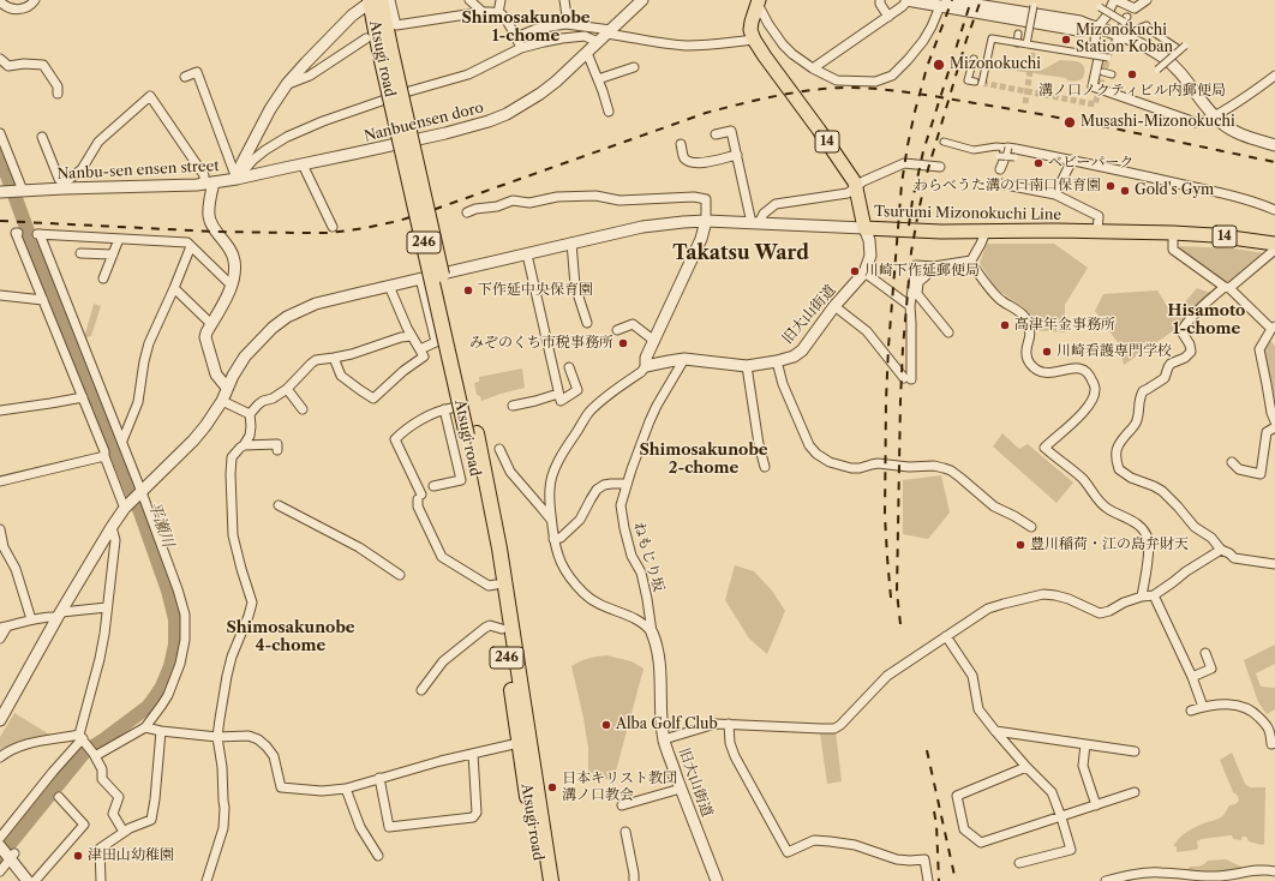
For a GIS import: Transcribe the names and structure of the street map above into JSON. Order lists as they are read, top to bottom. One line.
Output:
{"streets":{"highway":["Atsugi road","246"],"main road":["14","Tsurumi Mizonokuchi Line"],"street":["Nanbuensen doro","Nanbu-sen ensen street","旧大山街道","ねもじり坂"]},"crossings":[["Nanbuensen doro","Nanbu-sen ensen street"],["Tsurumi Mizonokuchi Line","旧大山街道"],["旧大山街道","ねもじり坂"]],"districts":["Shimosakunobe 1-chome","Takatsu Ward","Hisamoto 1-chome","Shimosakunobe 2-chome","Shimosakunobe 4-chome"],"water":["平瀬川"],"places":["Mizonokuchi Station Koban","Mizonokuchi","溝ノ口ノクティビル内郵便局","Musashi-Mizonokuchi","ベビーパーク","わらべうた溝の口南口保育園","Gold's Gym","川崎下作延郵便局","下作延中央保育園","高津年金事務所","みぞのくち市税事務所","川崎看護専門学校","豊川稲荷・江の島弁財天","Alba Golf Club","日本キリスト教団 溝ノ口教会","津田山幼稚園"]}
